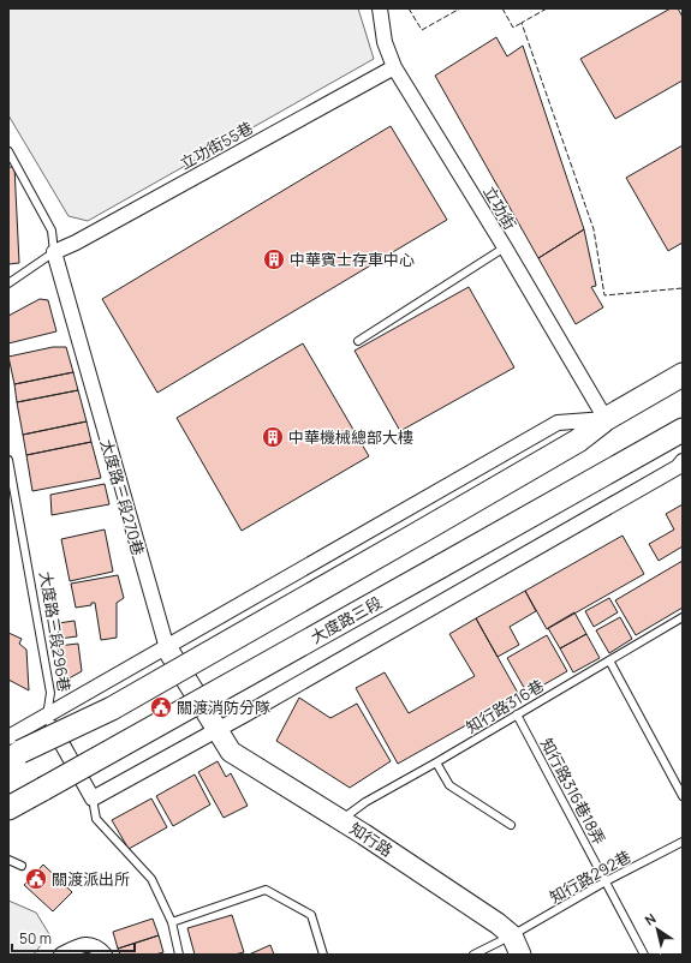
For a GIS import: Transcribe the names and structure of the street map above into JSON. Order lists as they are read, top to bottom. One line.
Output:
{"streets":{"main road":["大度路三段"],"street":["立功街55巷","立功街","大度路三段270巷","知行路"],"lane":["大度路三段296巷","知行路316巷","知行路316巷18弄","知行路292巷"]},"crossings":[["立功街55巷","立功街"],["立功街55巷","大度路三段270巷"],["大度路三段270巷","大度路三段"],["大度路三段270巷","知行路"],["大度路三段","知行路"],["知行路316巷","知行路316巷18弄"],["知行路316巷","知行路"],["知行路316巷18弄","知行路292巷"],["知行路","知行路292巷"]],"places":{"building":["中華賓士存車中心","中華機械總部大樓"],"public building":["關渡消防分隊","關渡派出所"]},"scale_bar":"50 m","north":"top left"}
